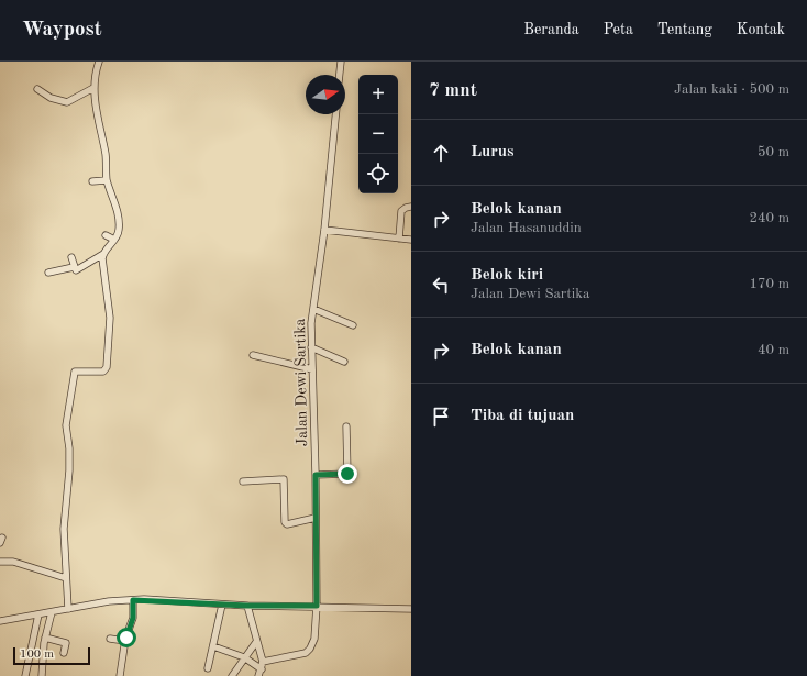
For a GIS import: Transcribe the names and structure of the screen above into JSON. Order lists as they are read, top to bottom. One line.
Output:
{"streets":{"street":["Jalan Dewi Sartika"]},"scale_bar":"100 m","north":"right","page":{"header":"Waypost","nav":["Beranda","Peta","Tentang","Kontak"],"heading":["7 mnt","Jalan kaki · 500 m"],"map_buttons":["+","−"],"list":[["Lurus","50 m"],["Belok kanan","Jalan Hasanuddin","240 m"],["Belok kiri","Jalan Dewi Sartika","170 m"],["Belok kanan","40 m"],"Tiba di tujuan"],"scale":"100 m"}}
